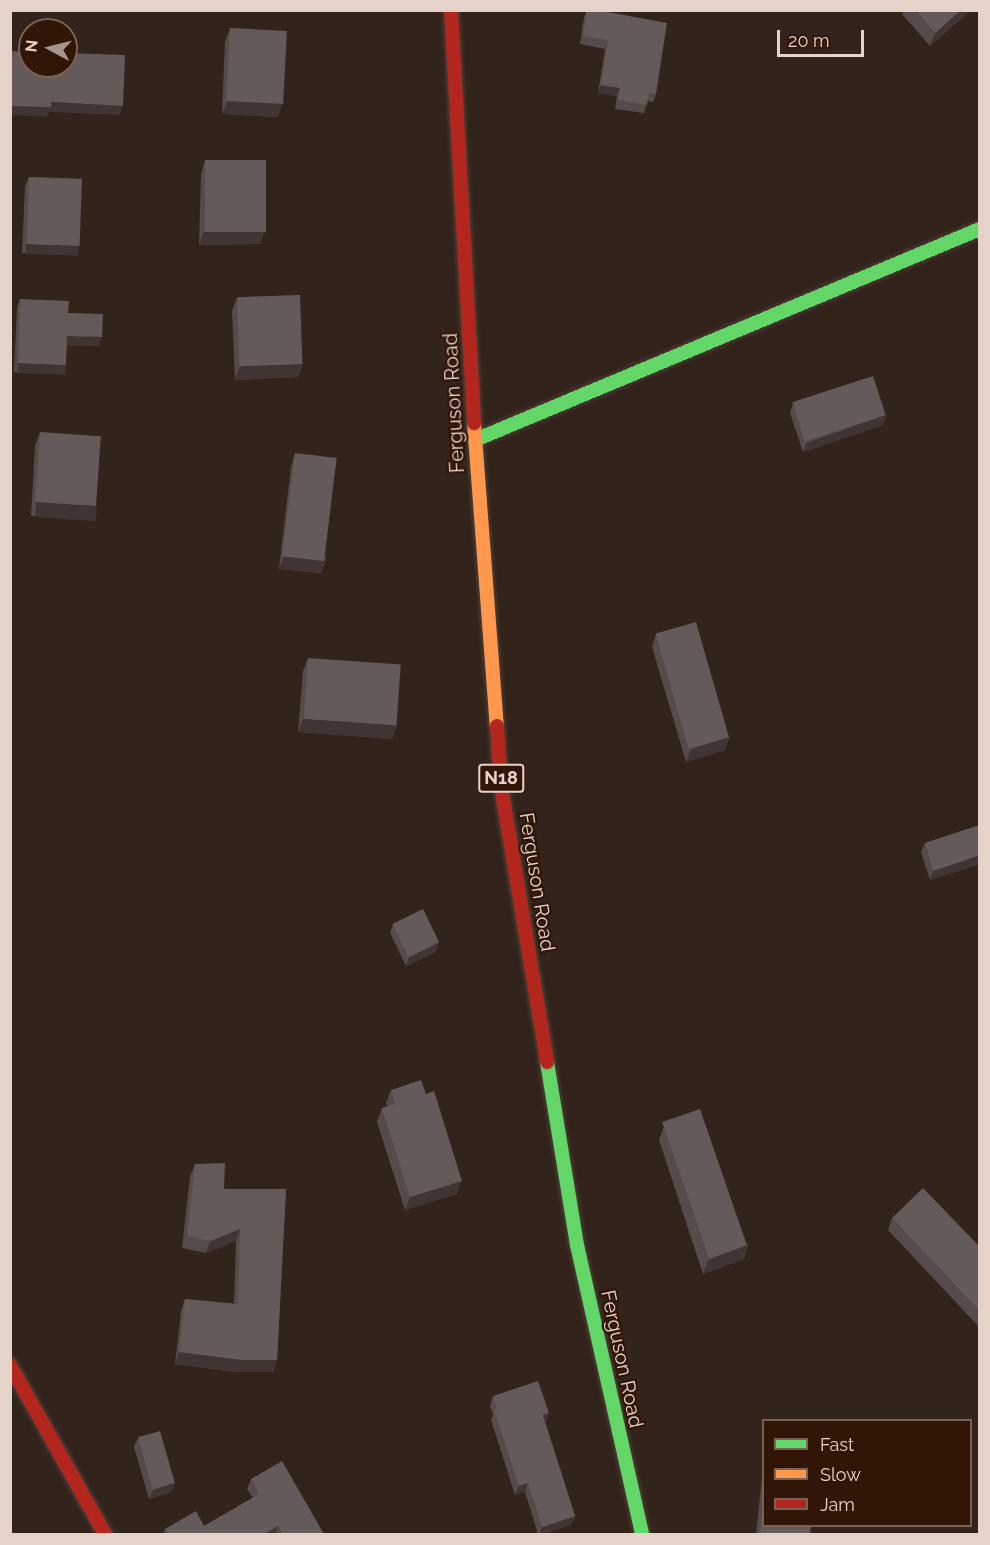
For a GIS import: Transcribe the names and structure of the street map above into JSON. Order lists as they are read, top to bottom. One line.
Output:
{"streets":{"main road":["Ferguson Road","N18"]},"legend":["Fast","Slow","Jam"],"scale_bar":"20 m","north":"left"}
